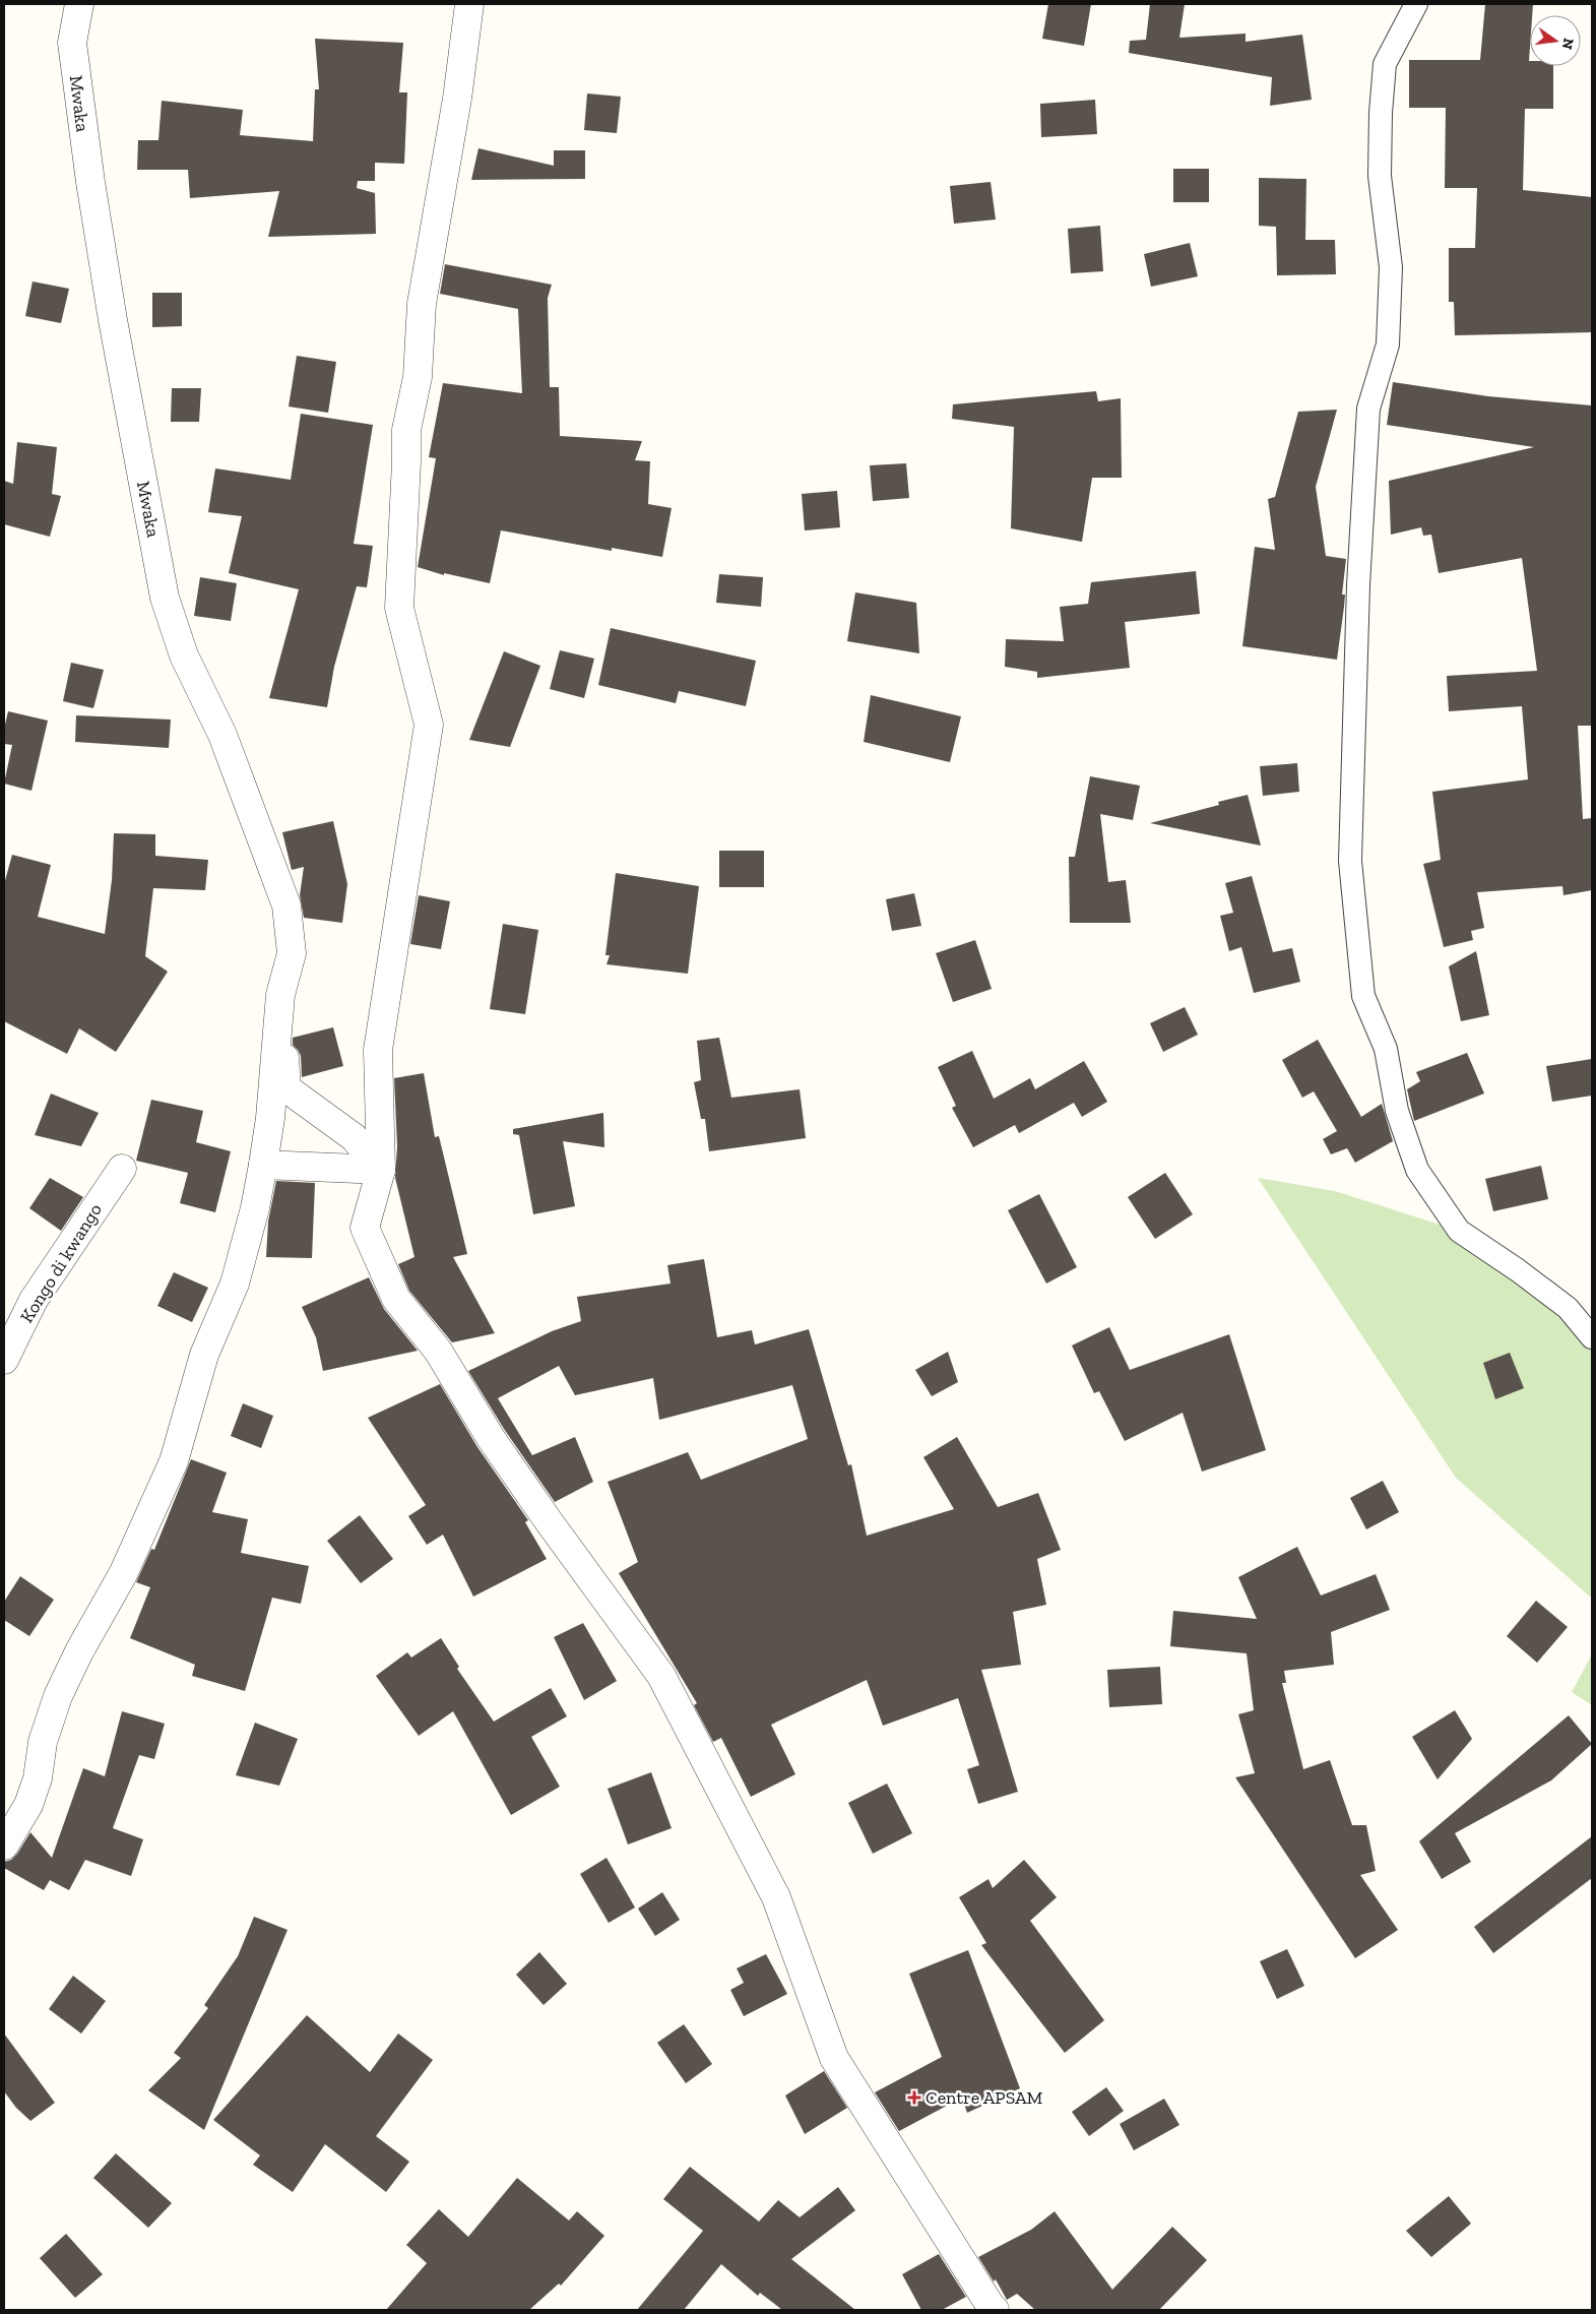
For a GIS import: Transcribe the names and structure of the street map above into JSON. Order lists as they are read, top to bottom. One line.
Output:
{"streets":{"street":["Mwaka","Kongo di kwango"]},"places":{"health":["Centre APSAM"]},"north":"right"}
